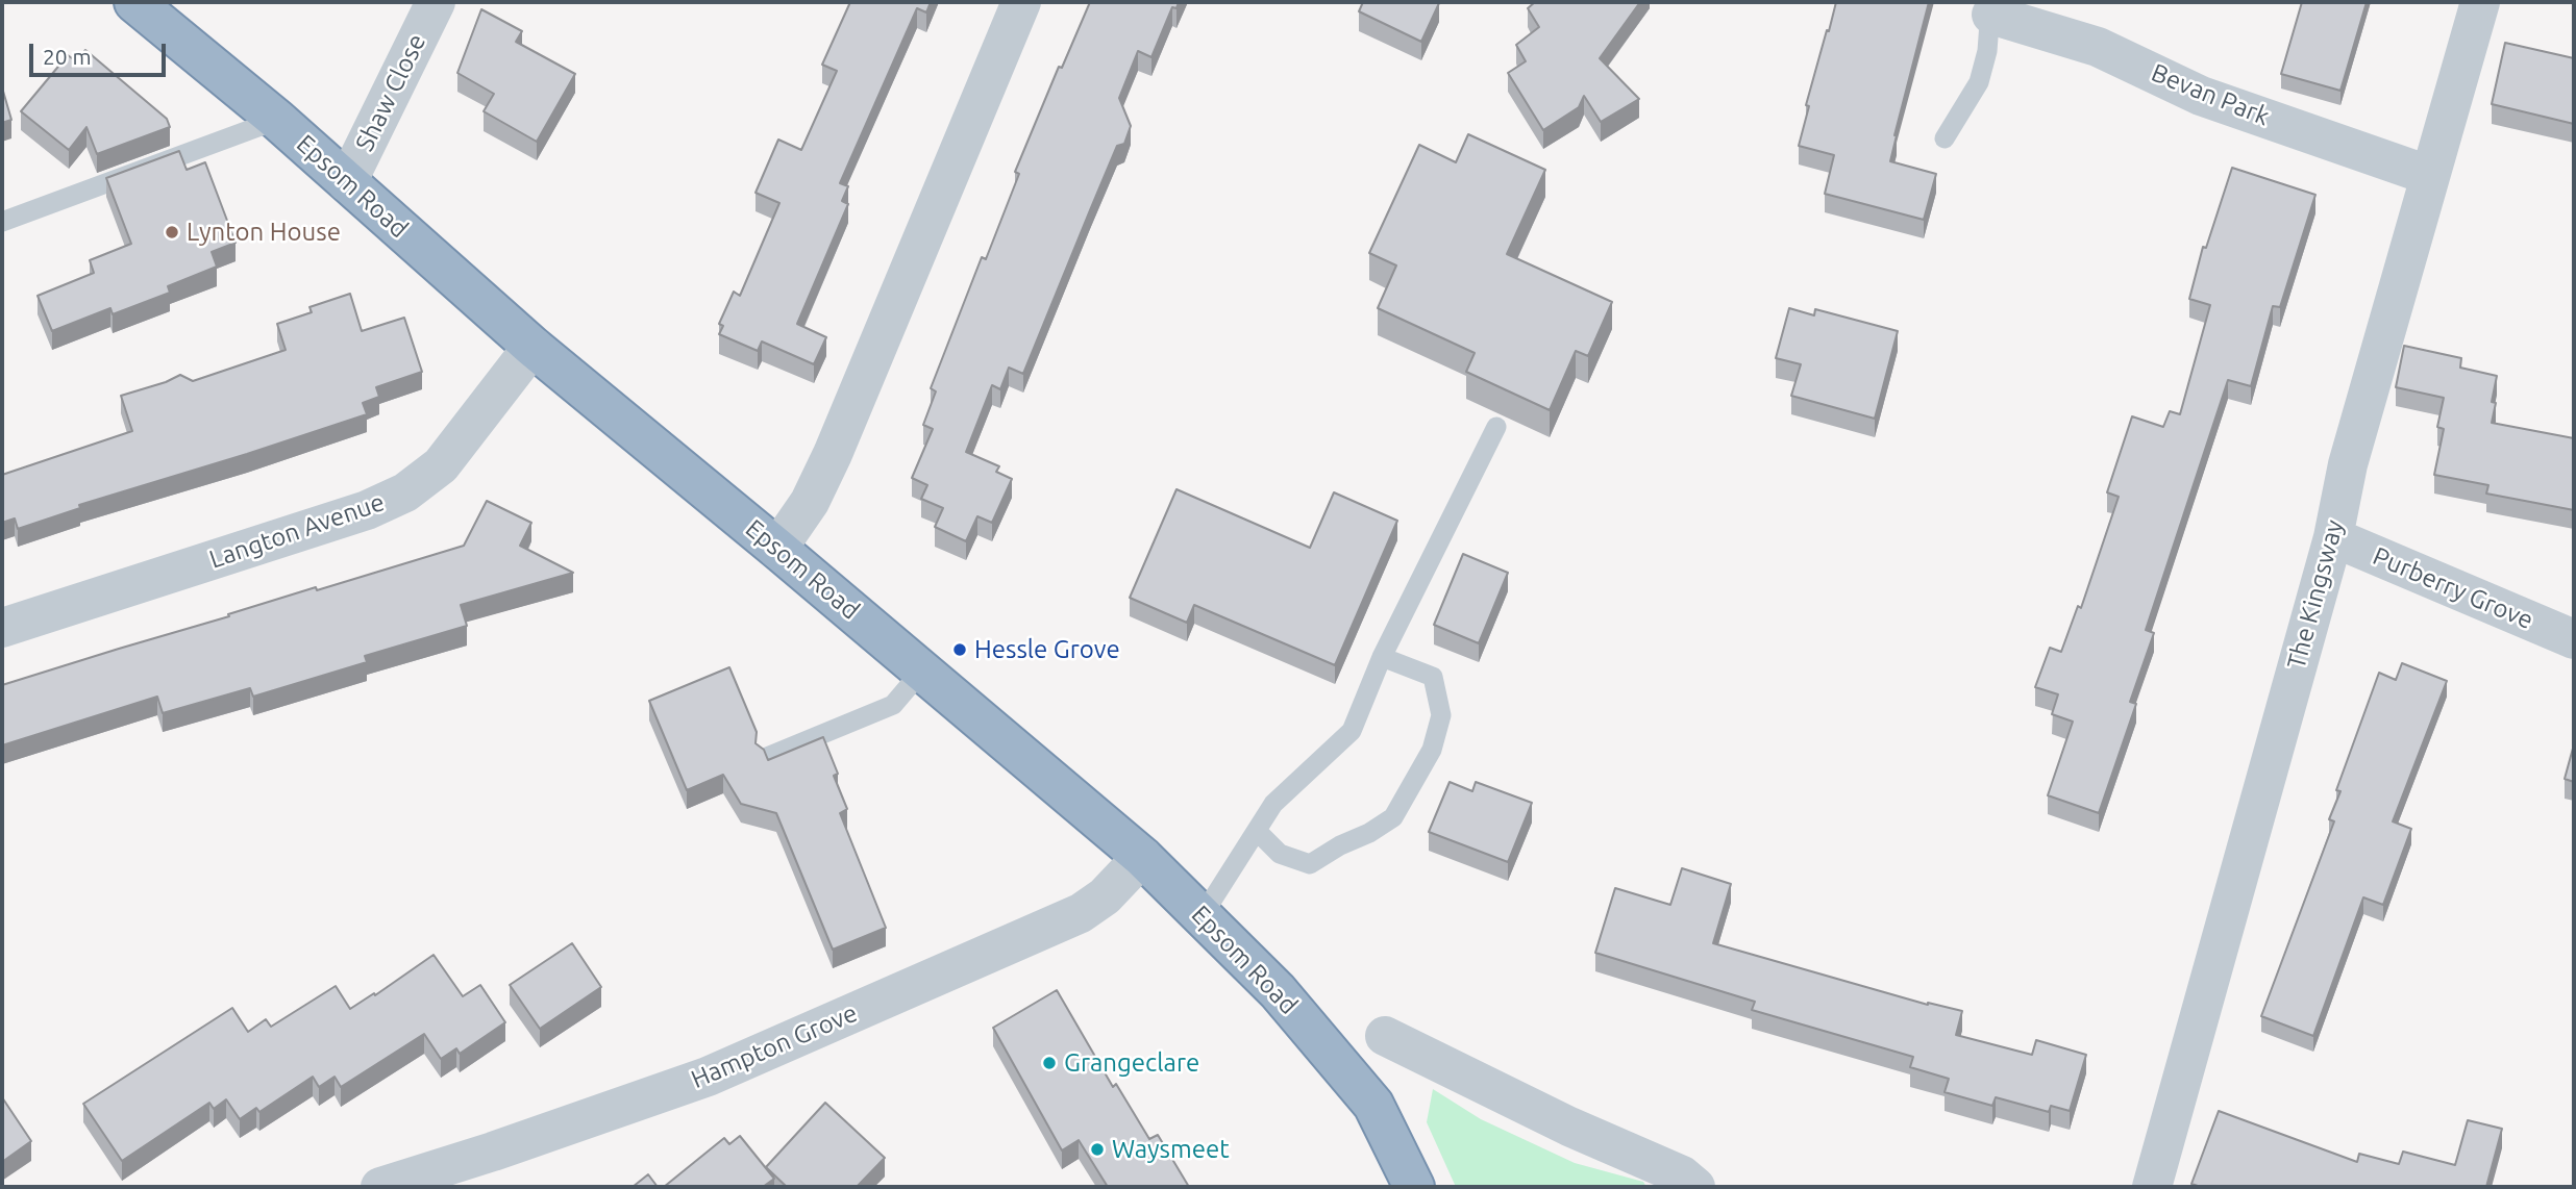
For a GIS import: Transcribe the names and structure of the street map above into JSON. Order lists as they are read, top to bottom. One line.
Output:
{"streets":{"highway":["Epsom Road"],"street":["Shaw Close","Bevan Park","Langton Avenue","Purberry Grove","The Kingsway","Hampton Grove"]},"crossings":[["Shaw Close","Epsom Road"],["Bevan Park","The Kingsway"],["Epsom Road","Langton Avenue"],["Epsom Road","Hampton Grove"],["Purberry Grove","The Kingsway"]],"places":["Lynton House","Hessle Grove","Grangeclare","Waysmeet"],"scale_bar":"20 m"}
